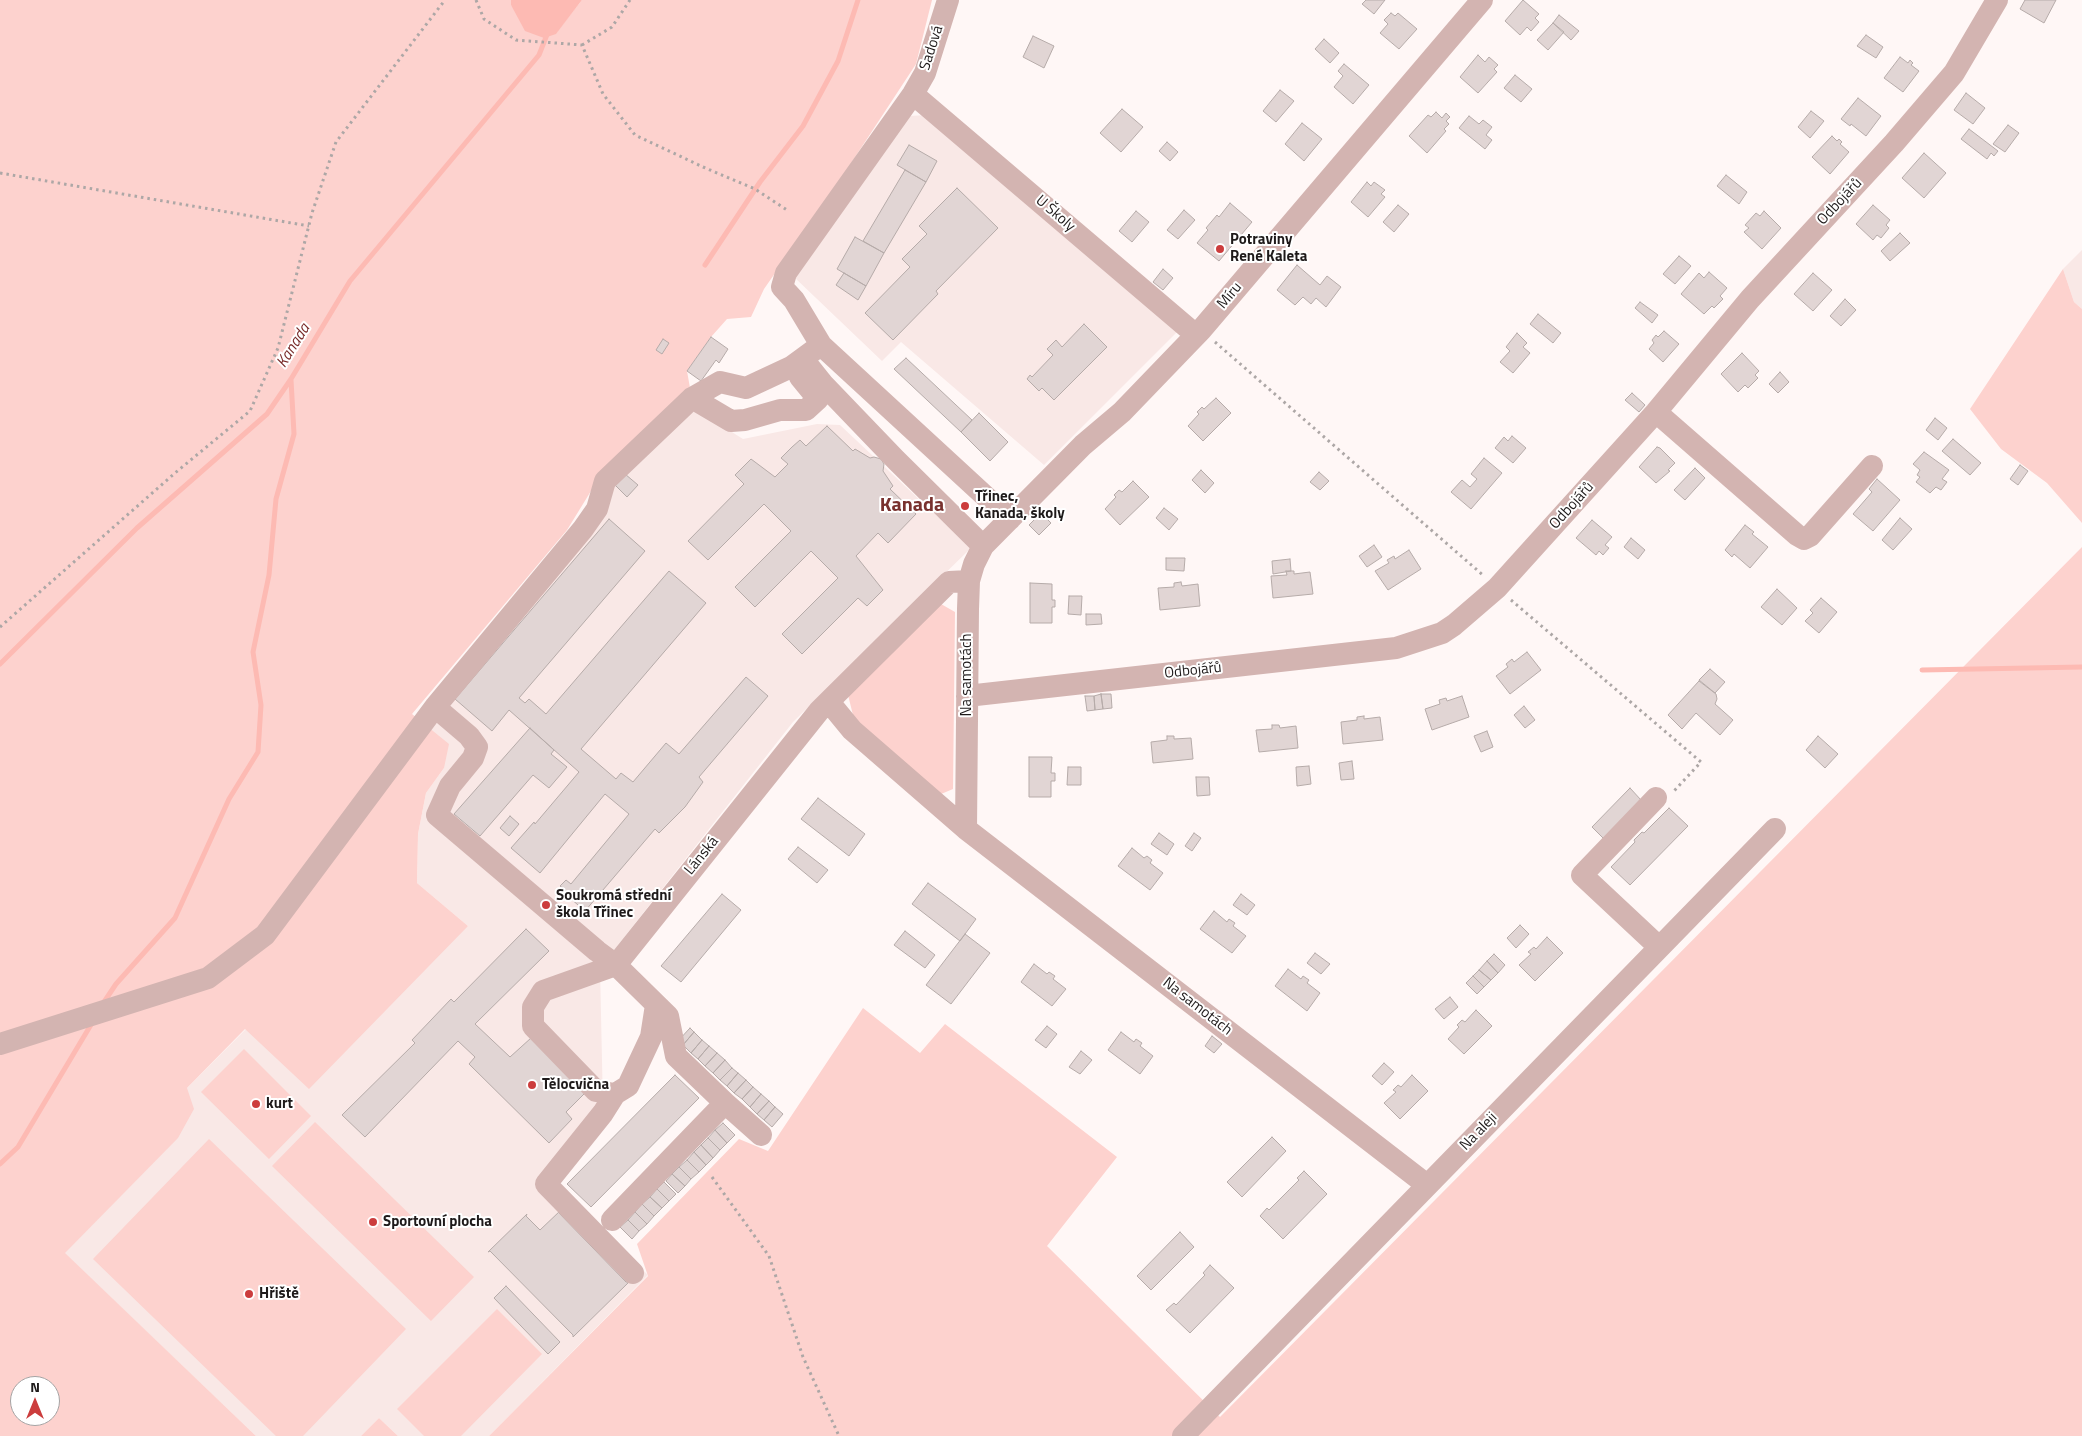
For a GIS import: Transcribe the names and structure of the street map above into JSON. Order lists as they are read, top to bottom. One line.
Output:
{"streets":{"street":["Sadová","Odbojářů","U Školy","Míru","Na samotách","Lánská","Na aleji"]},"crossings":[["Sadová","U Školy"],["Sadová","Míru"],["Odbojářů","Na samotách"],["U Školy","Míru"],["Míru","Na samotách"],["Míru","Lánská"],["Na samotách","Lánská"],["Na samotách","Na aleji"]],"districts":["Kanada"],"water":["Kanada"],"places":["Potraviny René Kaleta","Třinec, Kanada, školy","Soukromá střední škola Třinec","Tělocvična","kurt","Sportovní plocha","Hřiště"],"north":"top"}
